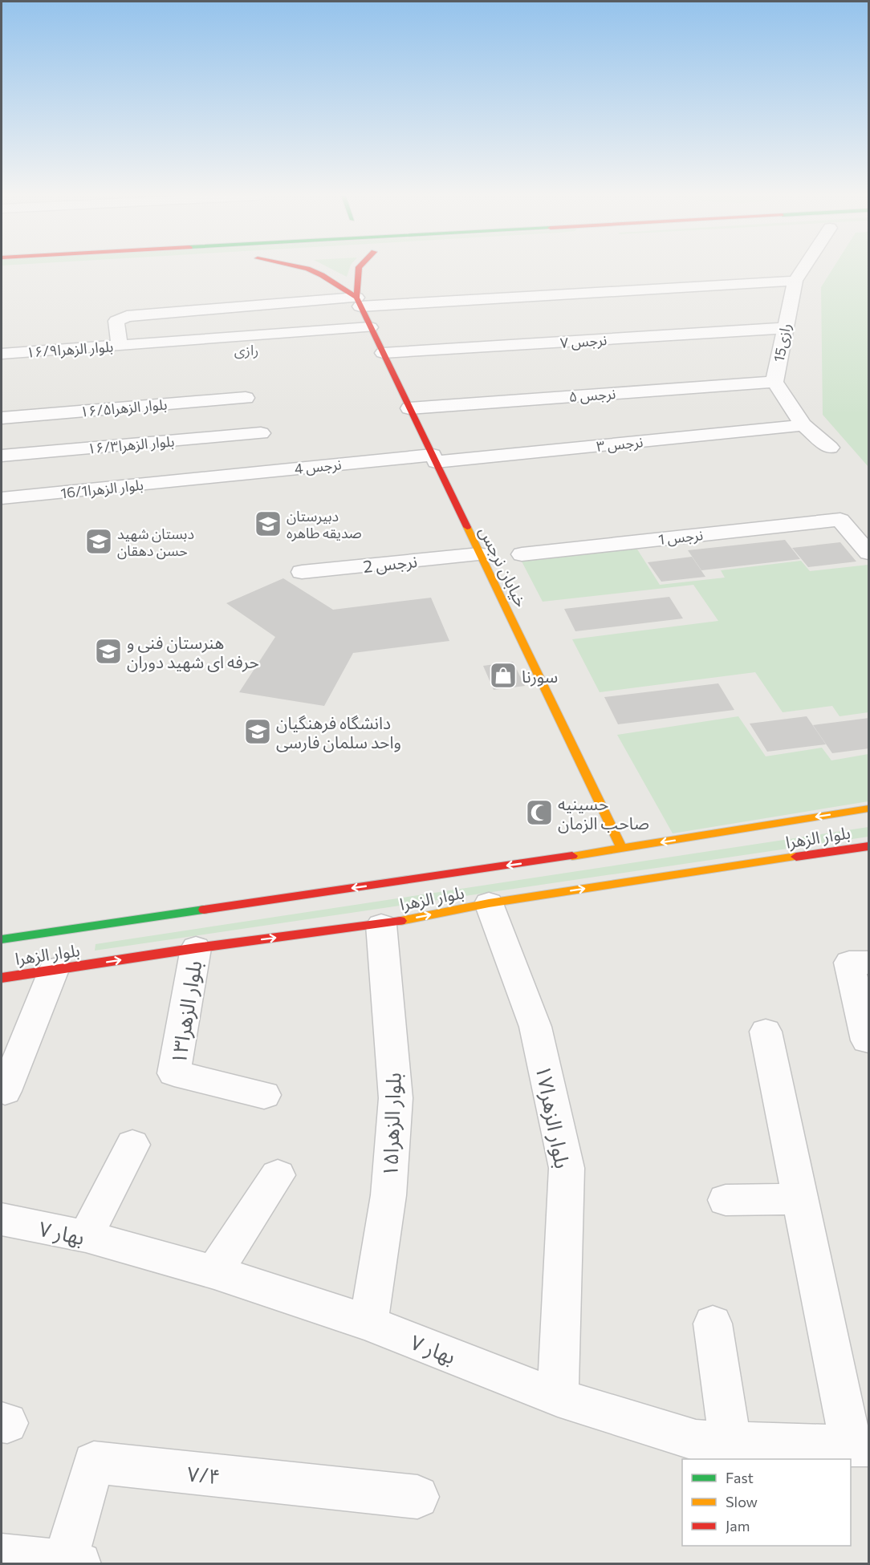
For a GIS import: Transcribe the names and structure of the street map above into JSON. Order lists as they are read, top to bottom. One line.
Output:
{"streets":{"main road":["خیابان نرجس","بلوار الزهرا"],"street":["نرجس ۷","15رازی","بلوار الزهرا۱۶/۹","نرجس ۵","بلوار الزهرا۱۶/۵","نرجس ۳","بلوار الزهرا۱۶/۳","4 نرجس","بلوار الزهرا16/1","1 نرجس","2 نرجس","بلوار الزهرا۱۳","بلوار الزهرا۱۷","بلوار الزهرا۱۵","بهار ۷","۷/۴"]},"crossings":[["نرجس ۷","15رازی"],["نرجس ۷","خیابان نرجس"],["15رازی","نرجس ۵"],["15رازی","نرجس ۳"],["بلوار الزهرا۱۶/۹","خیابان نرجس"],["نرجس ۵","خیابان نرجس"],["نرجس ۳","4 نرجس"],["نرجس ۳","خیابان نرجس"],["4 نرجس","بلوار الزهرا16/1"],["4 نرجس","خیابان نرجس"],["2 نرجس","خیابان نرجس"],["خیابان نرجس","بلوار الزهرا"],["بلوار الزهرا","بلوار الزهرا۱۳"],["بلوار الزهرا","بلوار الزهرا۱۷"],["بلوار الزهرا","بلوار الزهرا۱۵"],["بلوار الزهرا۱۷","بهار ۷"],["بلوار الزهرا۱۵","بهار ۷"]],"districts":["رازی"],"places":{"school or university":["دبیرستان صدیقه طاهره","دبستان شهید حسن دهقان","هنرستان فنی و حرفه ای شهید دوران","دانشگاه فرهنگیان واحد سلمان فارسی"],"shop":["سورنا"],"mosque":["حسینیه صاحب الزمان"]},"legend":["Fast","Slow","Jam"]}
